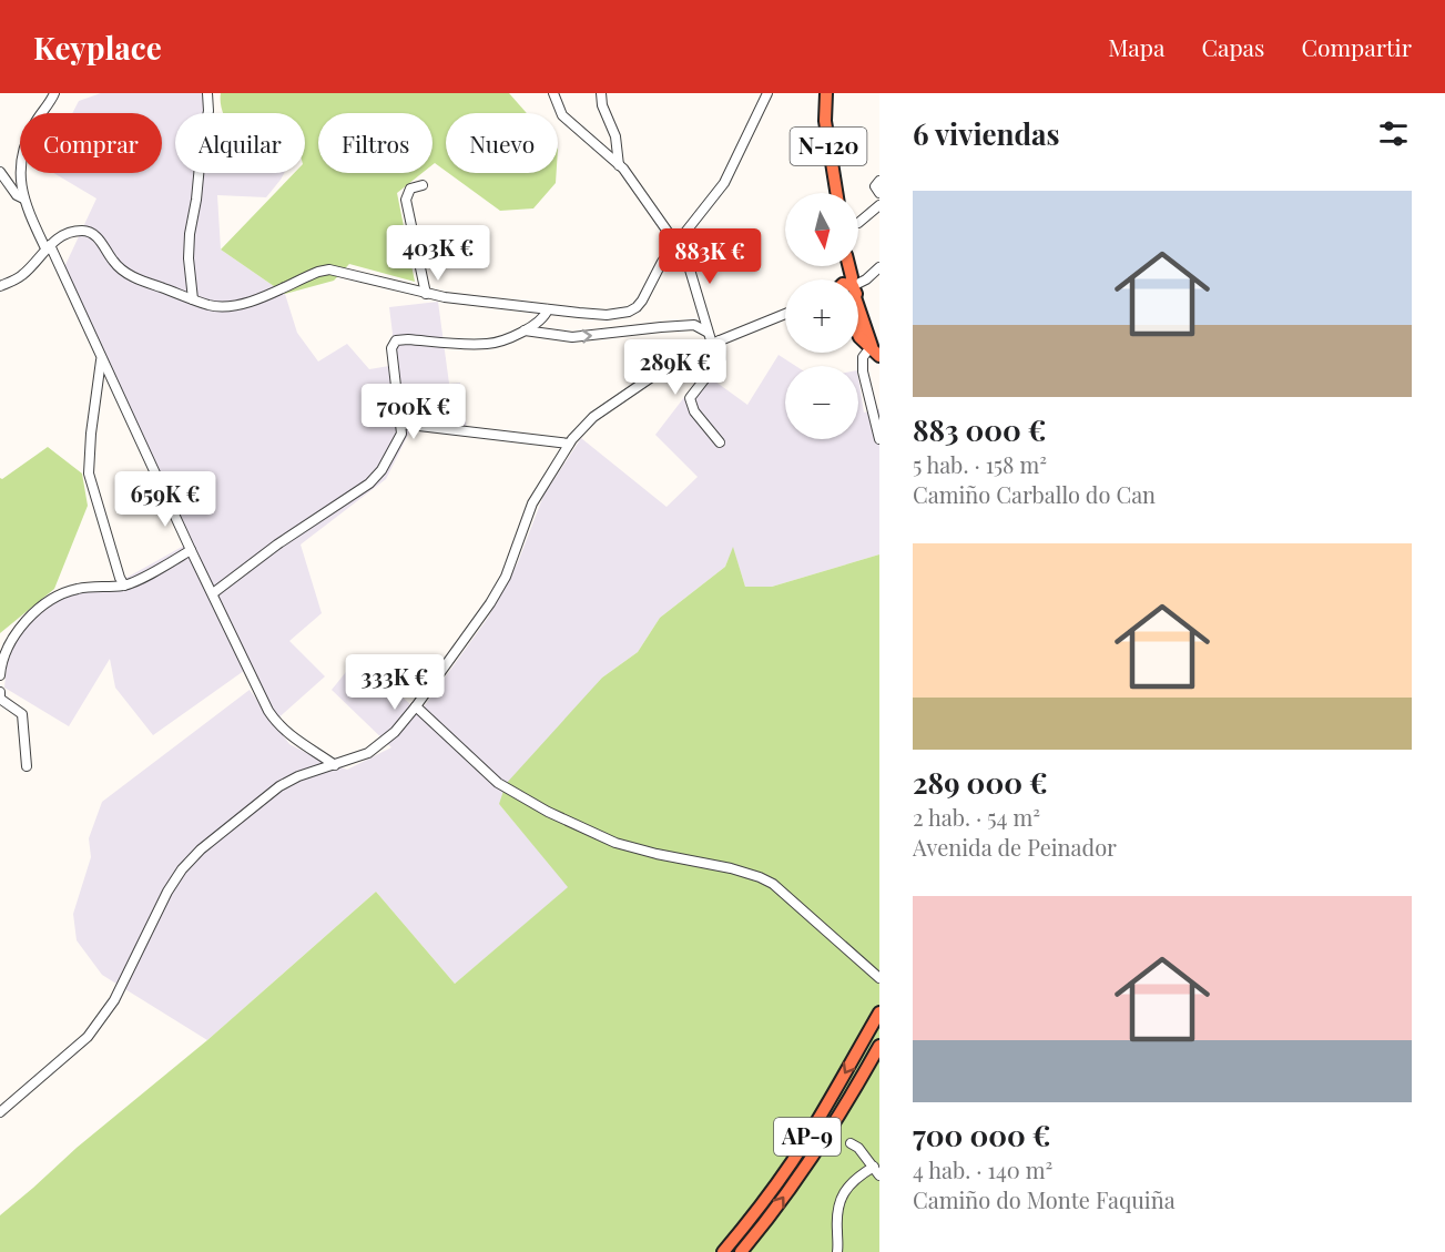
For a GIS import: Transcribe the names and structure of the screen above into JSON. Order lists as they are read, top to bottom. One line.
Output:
{"streets":{"highway":["N-120","AP-9"]},"north":"bottom","page":{"header":"Keyplace","nav":["Mapa","Capas","Compartir"],"heading":"6 viviendas","chip":["Comprar","Alquilar","Filtros","Nuevo"],"list":[{"name":"883 000 €","note":"5 hab. · 158 m² · Camiño Carballo do Can"},{"name":"289 000 €","note":"2 hab. · 54 m² · Avenida de Peinador"},{"name":"700 000 €","note":"4 hab. · 140 m² · Camiño do Monte Faquiña"}],"map_buttons":["+","−"],"price":["403K €","883K €","289K €","700K €","659K €","333K €"]}}
